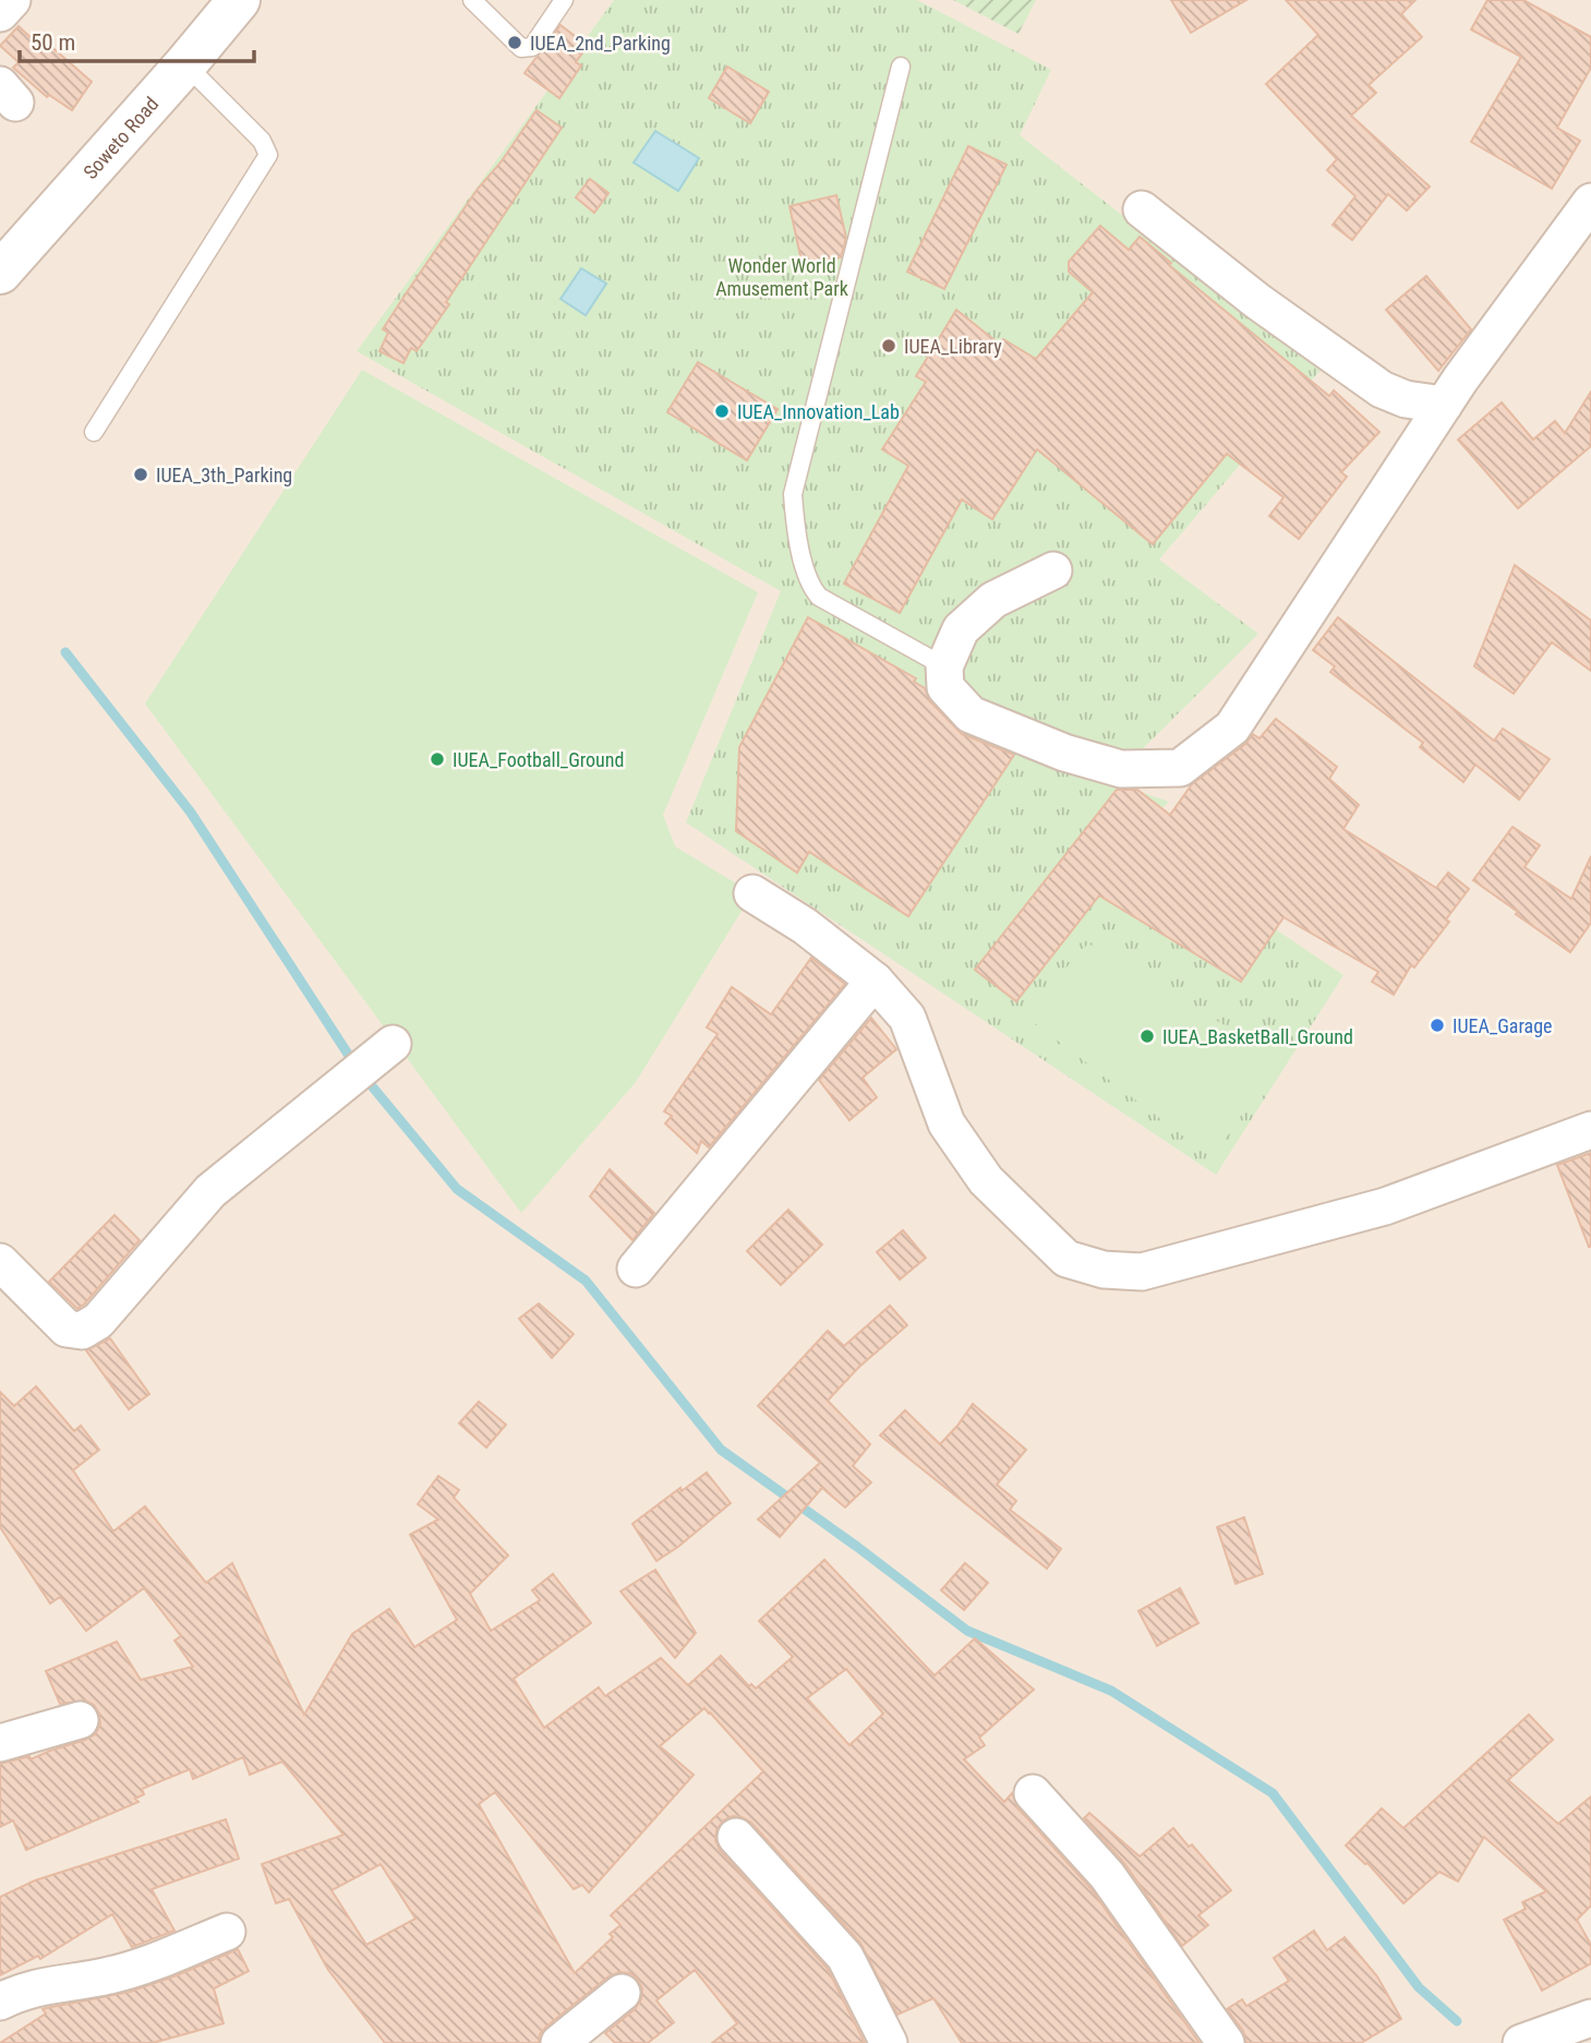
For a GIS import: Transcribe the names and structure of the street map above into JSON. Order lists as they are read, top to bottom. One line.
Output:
{"streets":{"street":["Soweto Road"]},"parks":["Wonder World Amusement Park"],"places":["IUEA_2nd_Parking","IUEA_Library","IUEA_Innovation_Lab","IUEA_3th_Parking","IUEA_Football_Ground","IUEA_Garage","IUEA_BasketBall_Ground"],"scale_bar":"50 m"}
